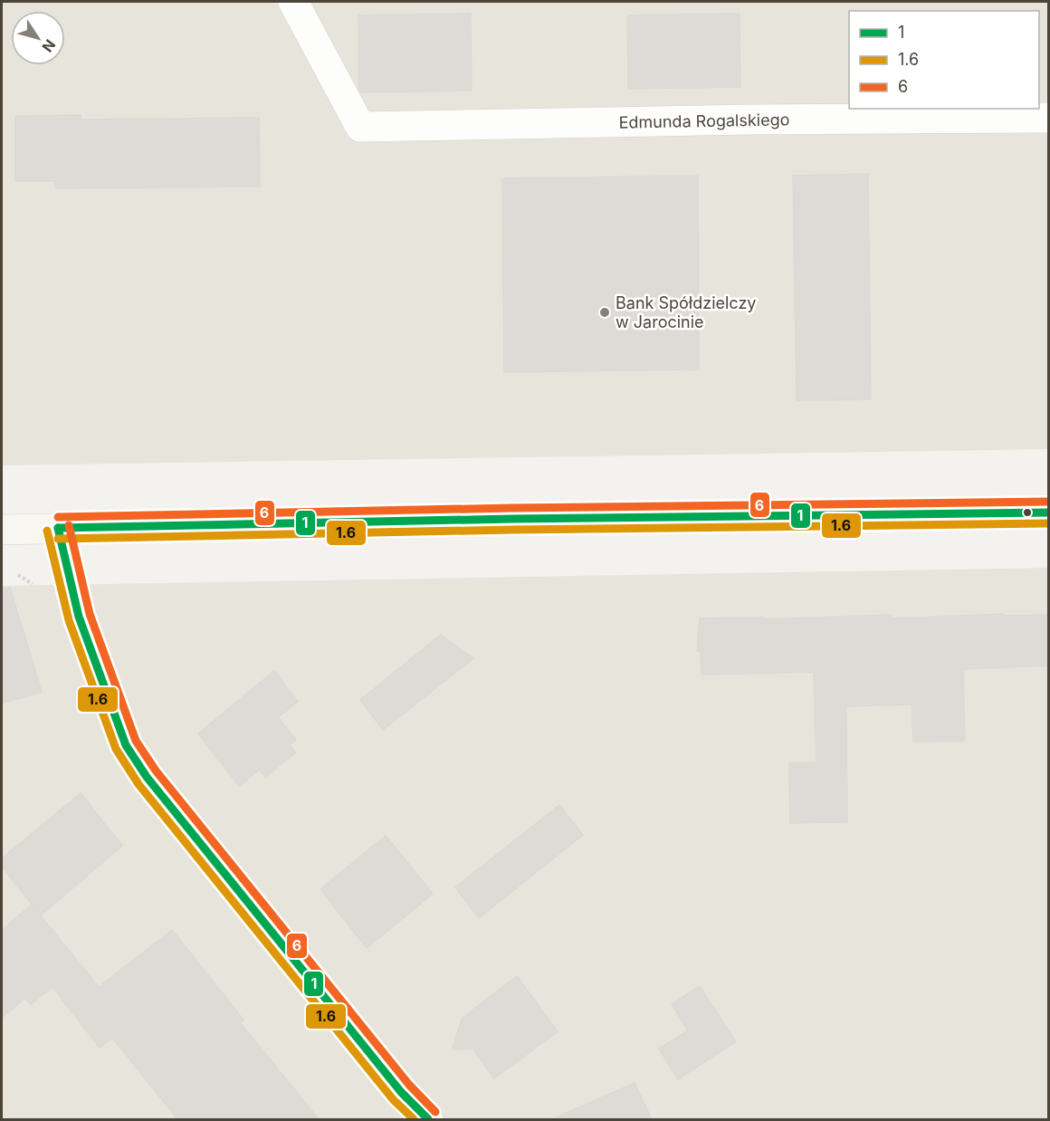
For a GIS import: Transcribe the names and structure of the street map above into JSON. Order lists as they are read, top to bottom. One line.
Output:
{"streets":{"street":["Edmunda Rogalskiego"]},"places":["Bank Spółdzielczy w Jarocinie"],"lines":["transit line 6","transit line 1","transit line 1.6"],"legend":["1","1.6","6"],"north":"bottom right"}
